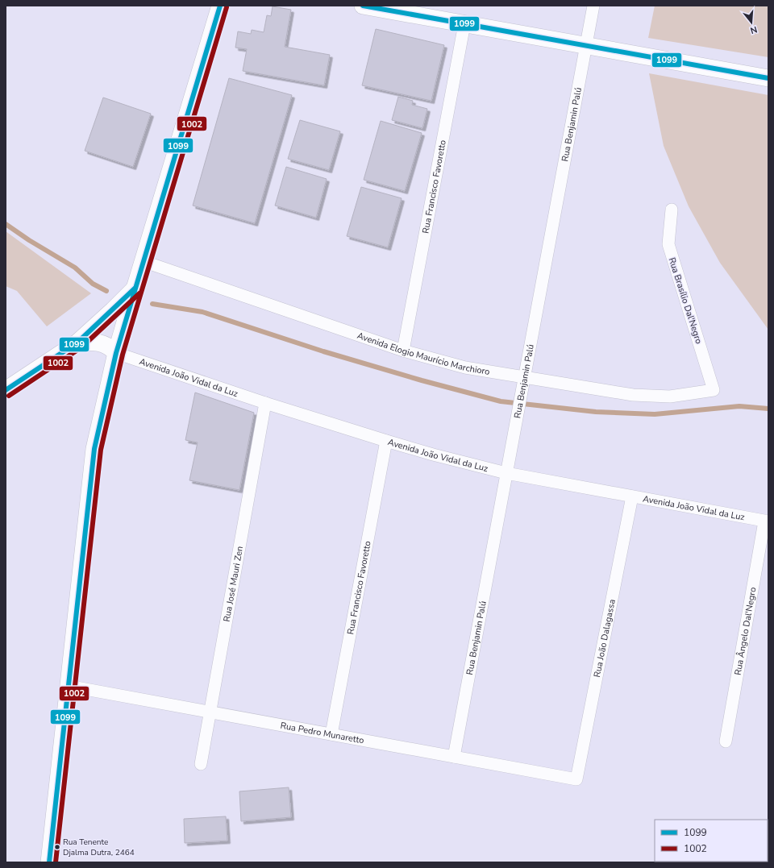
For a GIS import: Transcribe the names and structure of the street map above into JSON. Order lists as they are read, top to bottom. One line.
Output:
{"streets":{"street":["Rua Benjamin Palú","Rua Francisco Favoretto","Rua Brasílio Dal'Negro","Avenida Elogio Maurício Marchioro","Avenida João Vidal da Luz","Rua José Mauri Zen","Rua Ângelo Dal'Negro","Rua João Dalagassa","Rua Pedro Munaretto"]},"crossings":[["Rua Benjamin Palú","Avenida Elogio Maurício Marchioro"],["Rua Benjamin Palú","Avenida João Vidal da Luz"],["Rua Benjamin Palú","Rua Pedro Munaretto"],["Rua Francisco Favoretto","Avenida Elogio Maurício Marchioro"],["Rua Francisco Favoretto","Avenida João Vidal da Luz"],["Rua Francisco Favoretto","Rua Pedro Munaretto"],["Rua Brasílio Dal'Negro","Avenida Elogio Maurício Marchioro"],["Avenida João Vidal da Luz","Rua José Mauri Zen"],["Avenida João Vidal da Luz","Rua Ângelo Dal'Negro"],["Avenida João Vidal da Luz","Rua João Dalagassa"],["Rua José Mauri Zen","Rua Pedro Munaretto"],["Rua João Dalagassa","Rua Pedro Munaretto"]],"places":["Rua Tenente Djalma Dutra, 2464"],"lines":["transit line 1099","transit line 1002"],"legend":["1099","1002"],"north":"bottom"}
